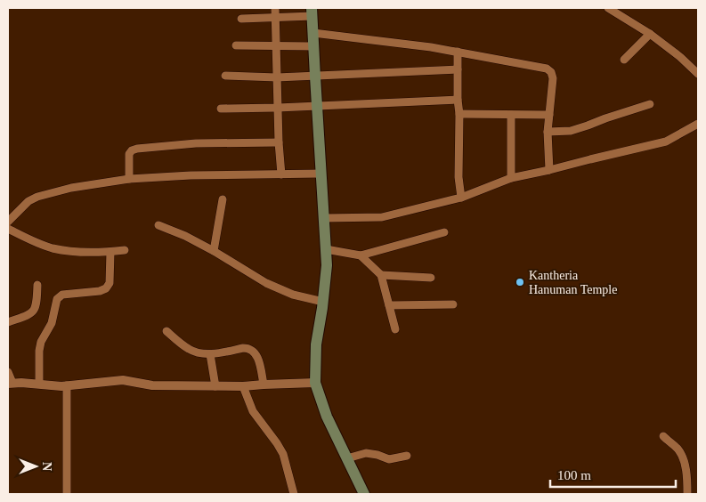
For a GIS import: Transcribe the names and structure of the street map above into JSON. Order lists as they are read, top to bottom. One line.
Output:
{"places":["Kantheria Hanuman Temple"],"scale_bar":"100 m","north":"right"}
